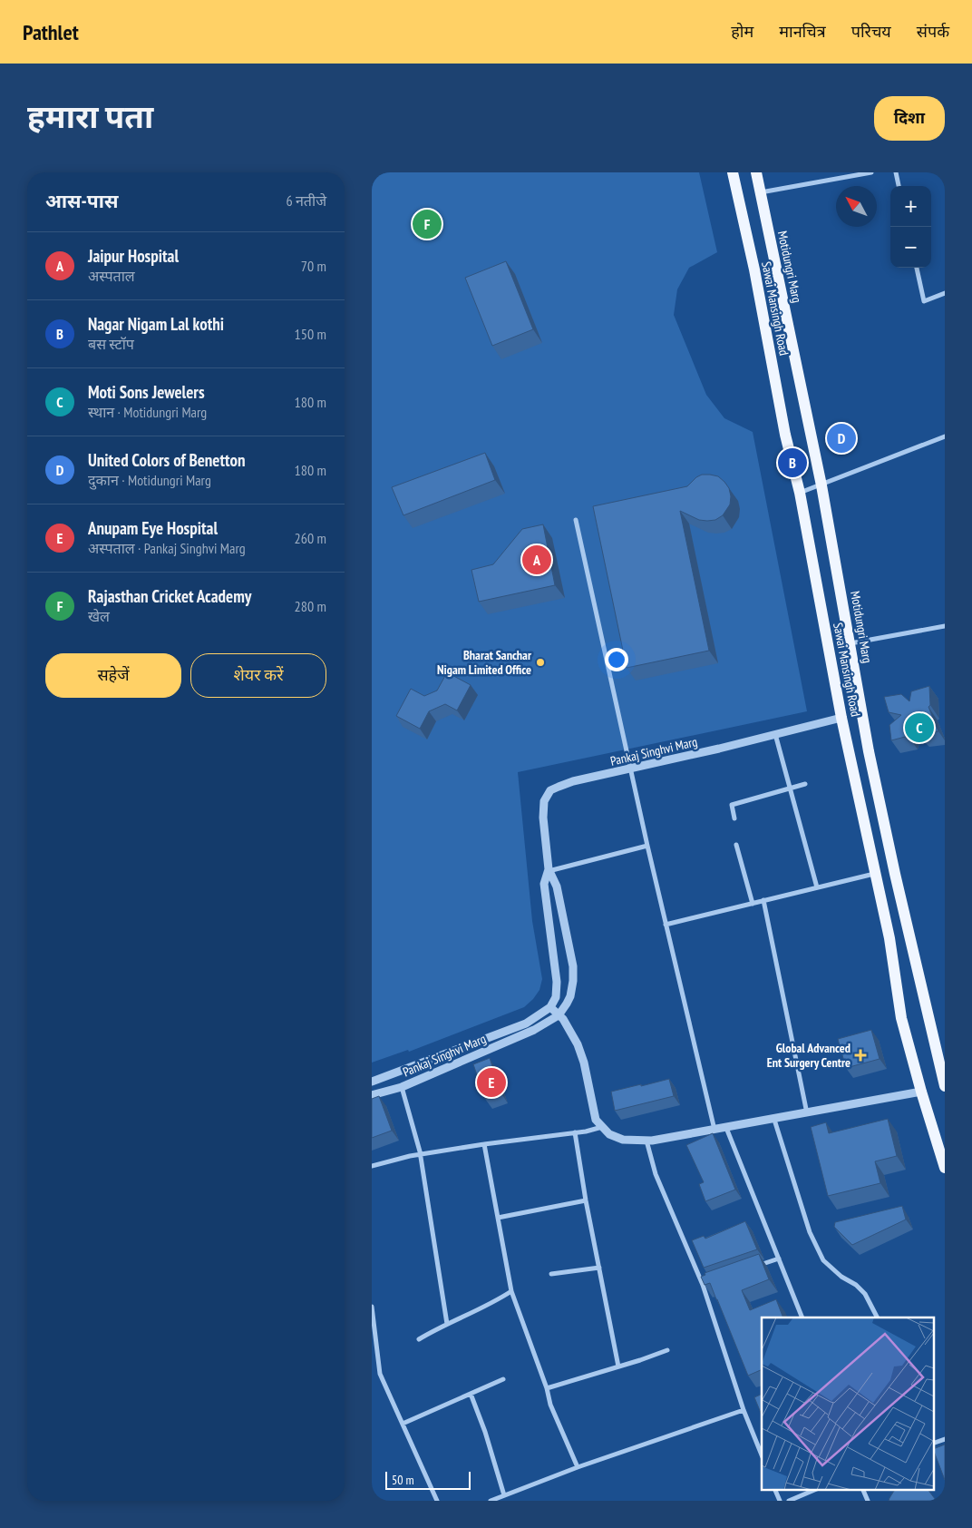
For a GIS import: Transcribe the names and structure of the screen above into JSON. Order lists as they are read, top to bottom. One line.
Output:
{"streets":{"main road":["Motidungri Marg","Sawai Mansingh Road"],"street":["Pankaj Singhvi Marg"]},"crossings":[["Sawai Mansingh Road","Pankaj Singhvi Marg"]],"places":{"other":["Bharat Sanchar Nigam Limited Office"],"health":["Global Advanced Ent Surgery Centre"]},"scale_bar":"50 m","north":"top left","page":{"header":"Pathlet","nav":["होम","मानचित्र","परिचय","संपर्क"],"title":"हमारा पता","buttons":["दिशा",["सहेजें","शेयर करें"]],"heading":["आस-पास","6 नतीजे"],"map_buttons":["+","−"],"pins":["F","D","B","A","C","E"],"list":[{"mark":"A","name":"Jaipur Hospital","note":"अस्पताल","value":"70 m"},{"mark":"B","name":"Nagar Nigam Lal kothi","note":"बस स्टॉप","value":"150 m"},{"mark":"C","name":"Moti Sons Jewelers","note":"स्थान · Motidungri Marg","value":"180 m"},{"mark":"D","name":"United Colors of Benetton","note":"दुकान · Motidungri Marg","value":"180 m"},{"mark":"E","name":"Anupam Eye Hospital","note":"अस्पताल · Pankaj Singhvi Marg","value":"260 m"},{"mark":"F","name":"Rajasthan Cricket Academy","note":"खेल","value":"280 m"}],"scale":"50 m"}}
